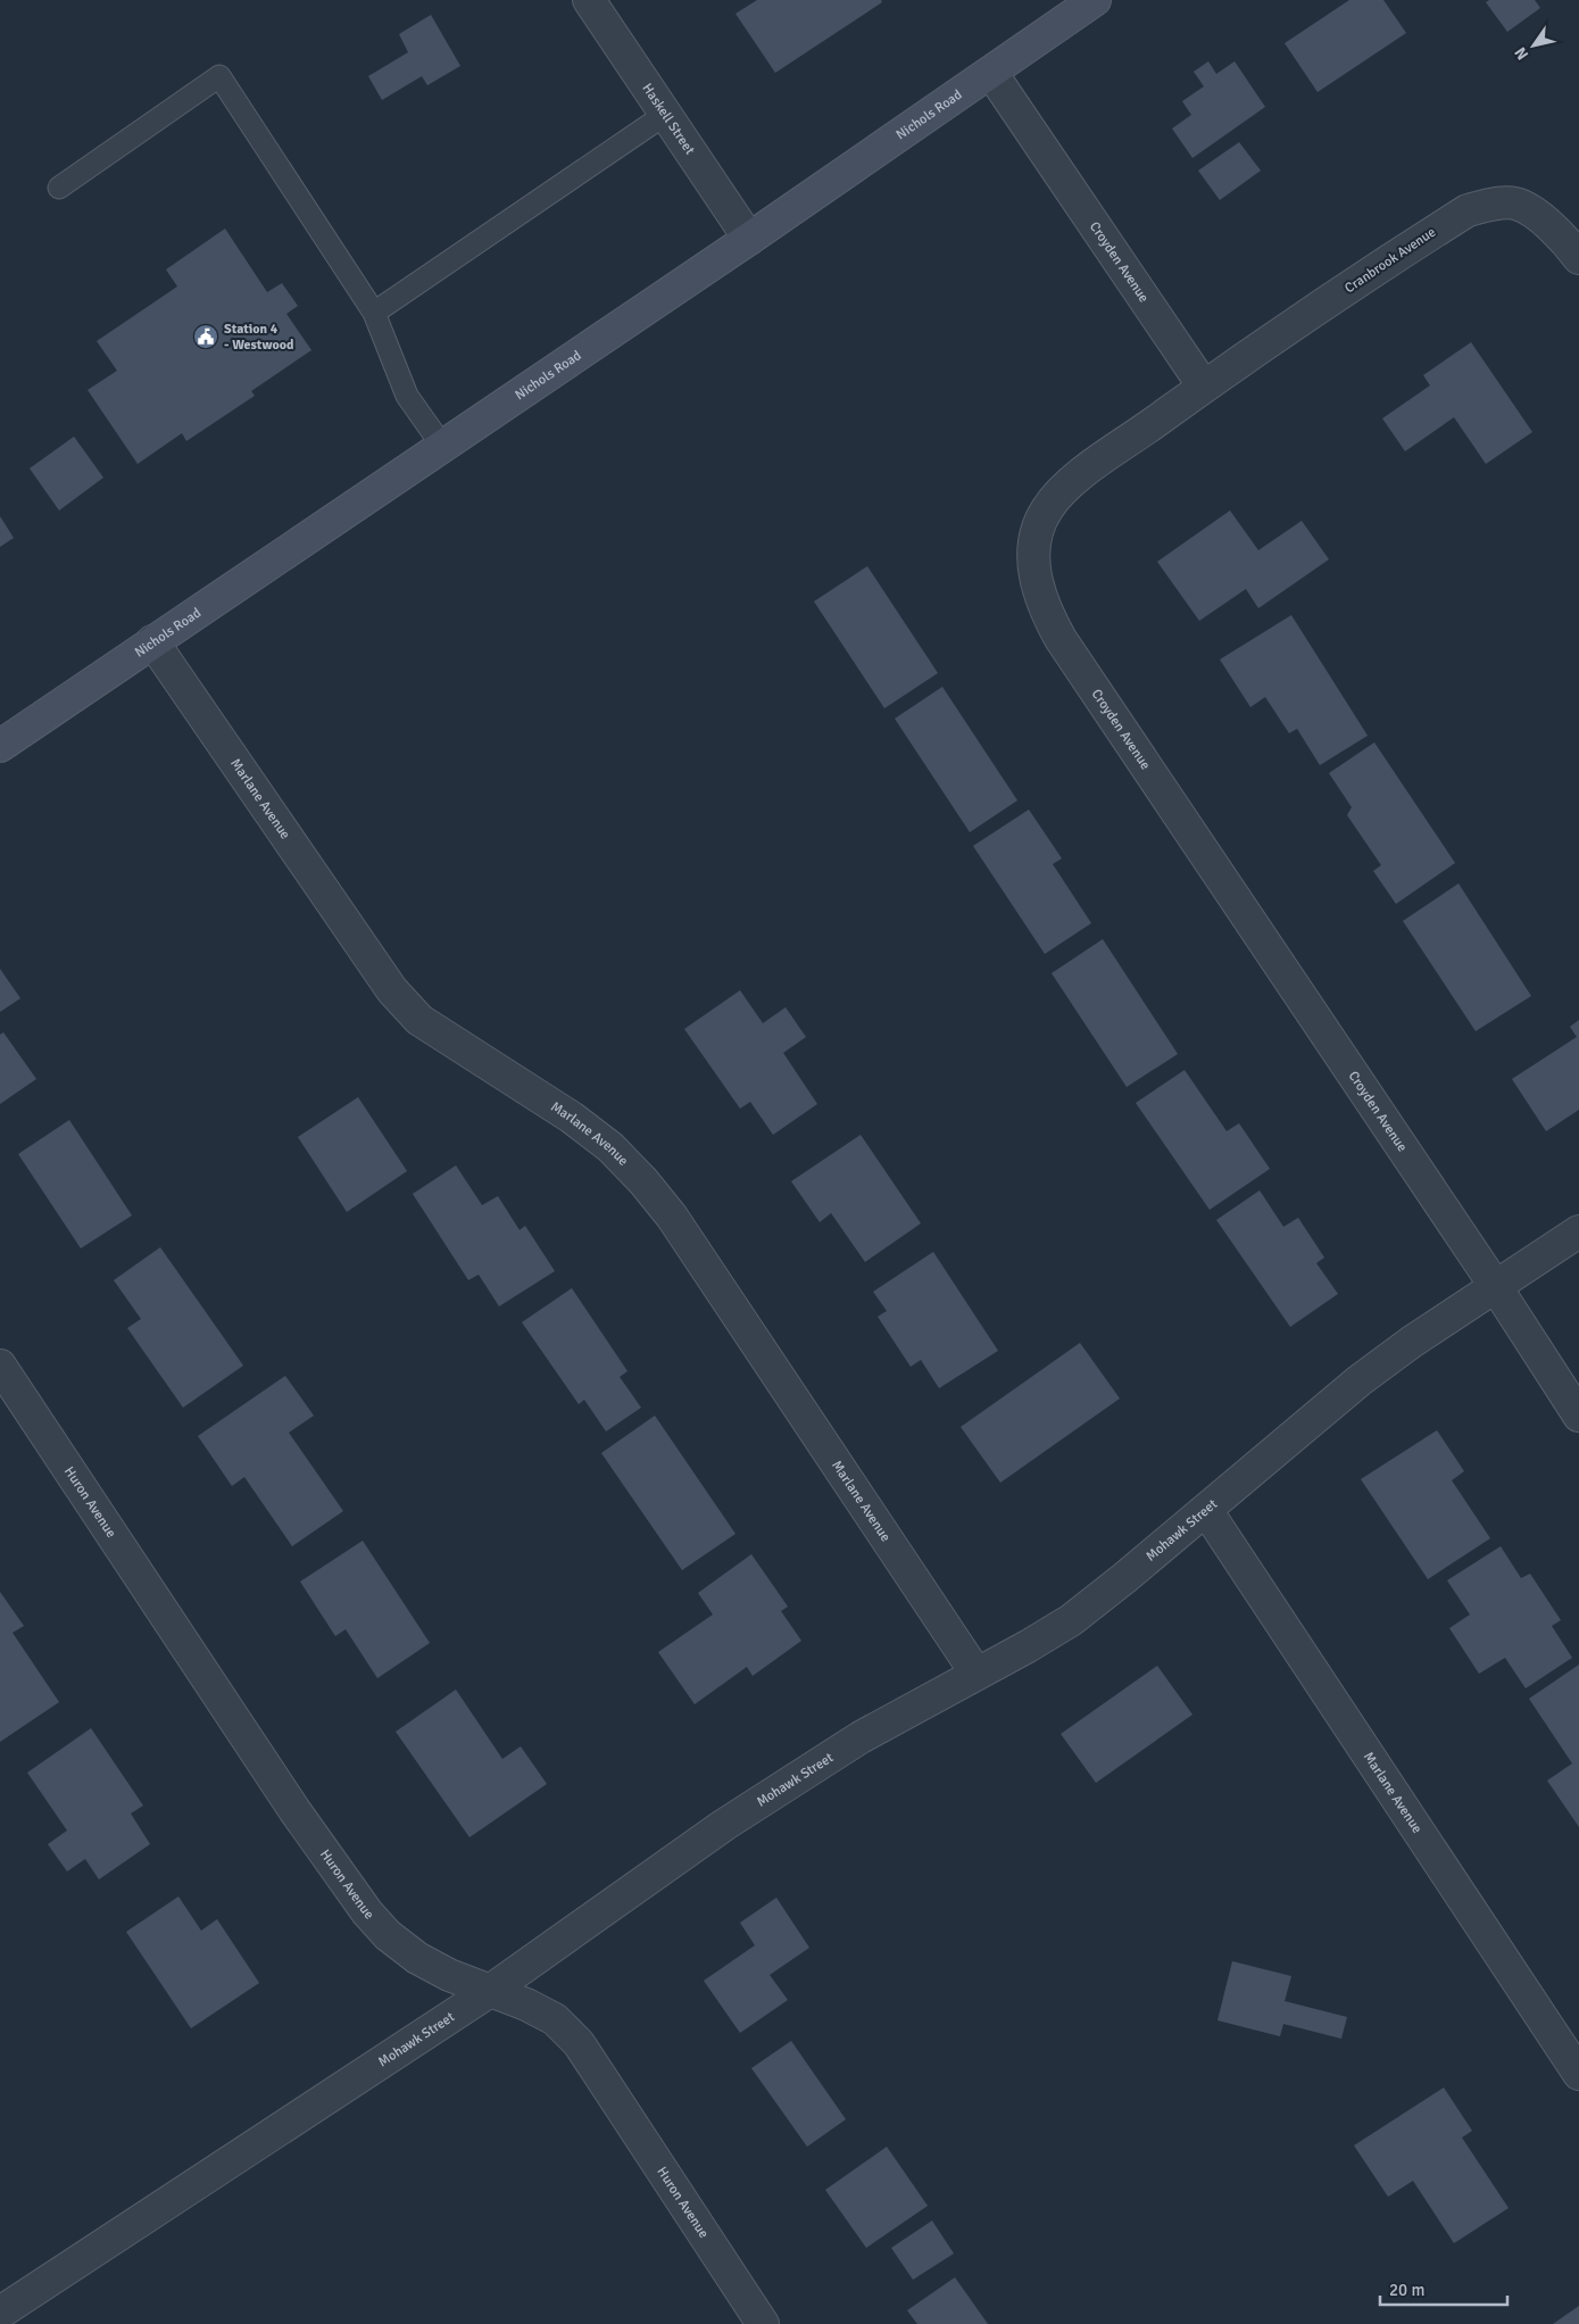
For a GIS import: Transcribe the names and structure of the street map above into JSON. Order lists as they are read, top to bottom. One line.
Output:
{"streets":{"street":["Nichols Road","Haskell Street","Cranbrook Avenue","Croyden Avenue","Marlane Avenue","Huron Avenue","Mohawk Street"]},"crossings":[["Nichols Road","Haskell Street"],["Nichols Road","Croyden Avenue"],["Nichols Road","Marlane Avenue"],["Cranbrook Avenue","Croyden Avenue"],["Croyden Avenue","Mohawk Street"],["Marlane Avenue","Mohawk Street"],["Huron Avenue","Mohawk Street"]],"places":{"public building":["Station 4 - Westwood"]},"scale_bar":"20 m","north":"bottom left"}
